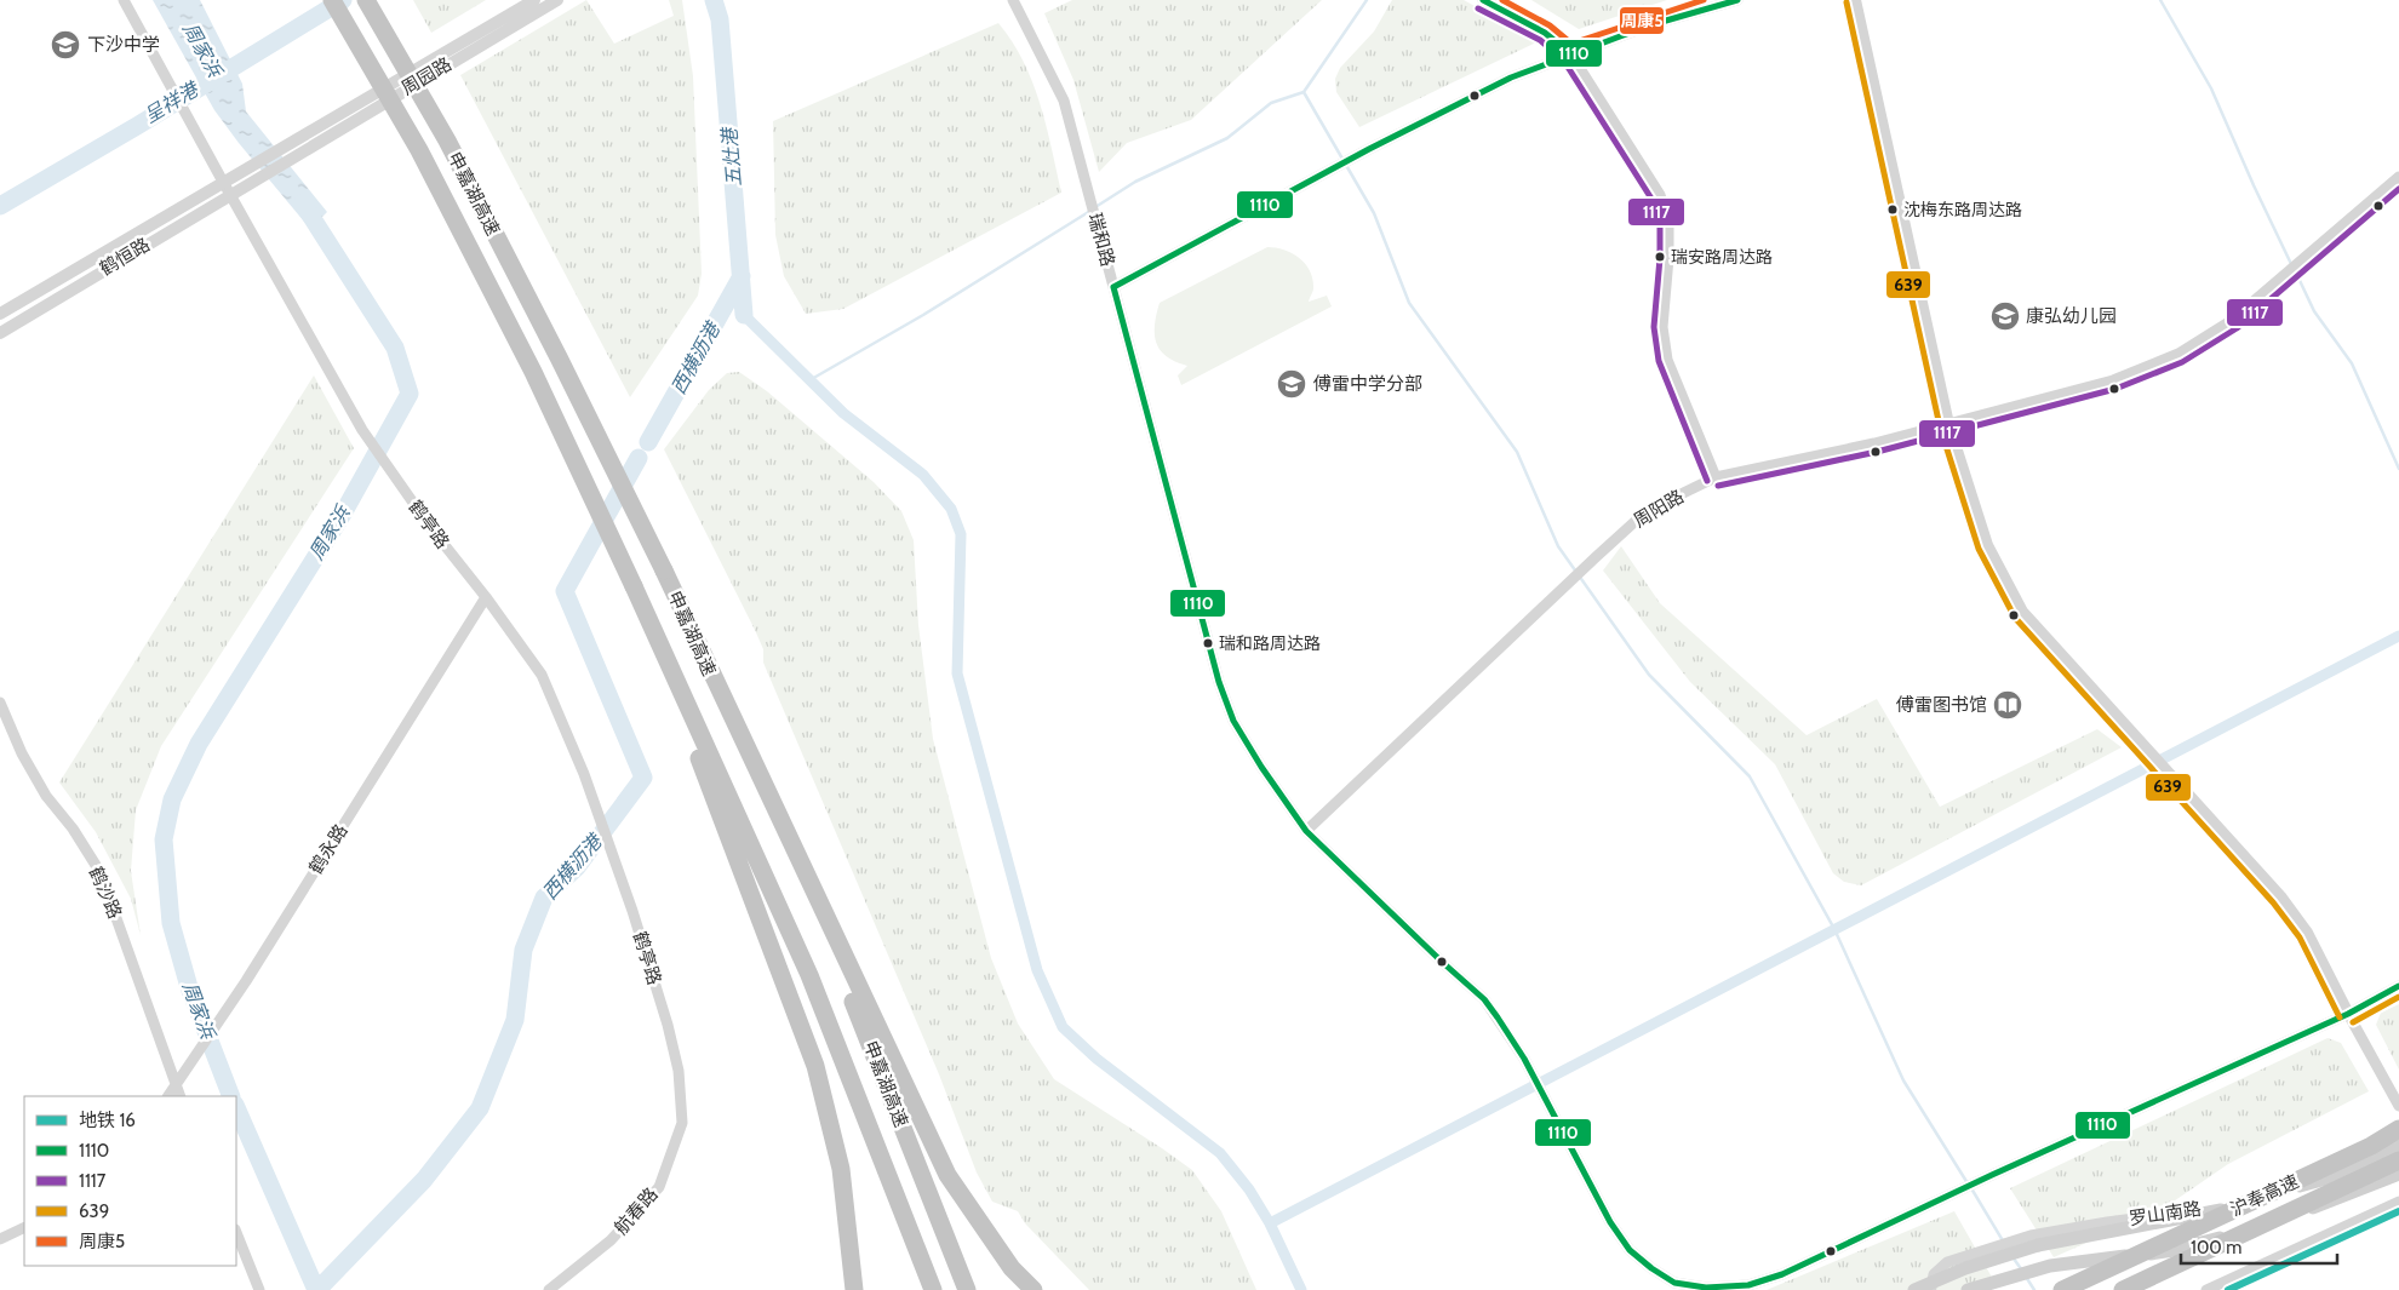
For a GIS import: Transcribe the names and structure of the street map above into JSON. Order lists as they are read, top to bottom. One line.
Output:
{"streets":{"highway":["申嘉湖高速","沪奉高速"],"main road":["罗山南路"],"street":["周园路","瑞和路","鹤恒路","周阳路","鹤亭路","鹤永路","鹤沙路","航春路"]},"crossings":[["周园路","鹤恒路"],["瑞和路","周阳路"],["鹤恒路","鹤亭路"],["鹤亭路","鹤永路"],["鹤亭路","航春路"],["鹤永路","鹤沙路"],["沪奉高速","罗山南路"]],"water":["周家浜","呈祥港","五灶港","西横沥港"],"places":{"school or university":["下沙中学","康弘幼儿园","傅雷中学分部"],"other":["沈梅东路周达路","瑞安路周达路","瑞和路周达路"],"library":["傅雷图书馆"]},"lines":["transit line 1110","transit line 周康5","transit line 639","transit line 1117","metro line 16"],"legend":["地铁 16","1110","1117","639","周康5"],"scale_bar":"100 m"}
